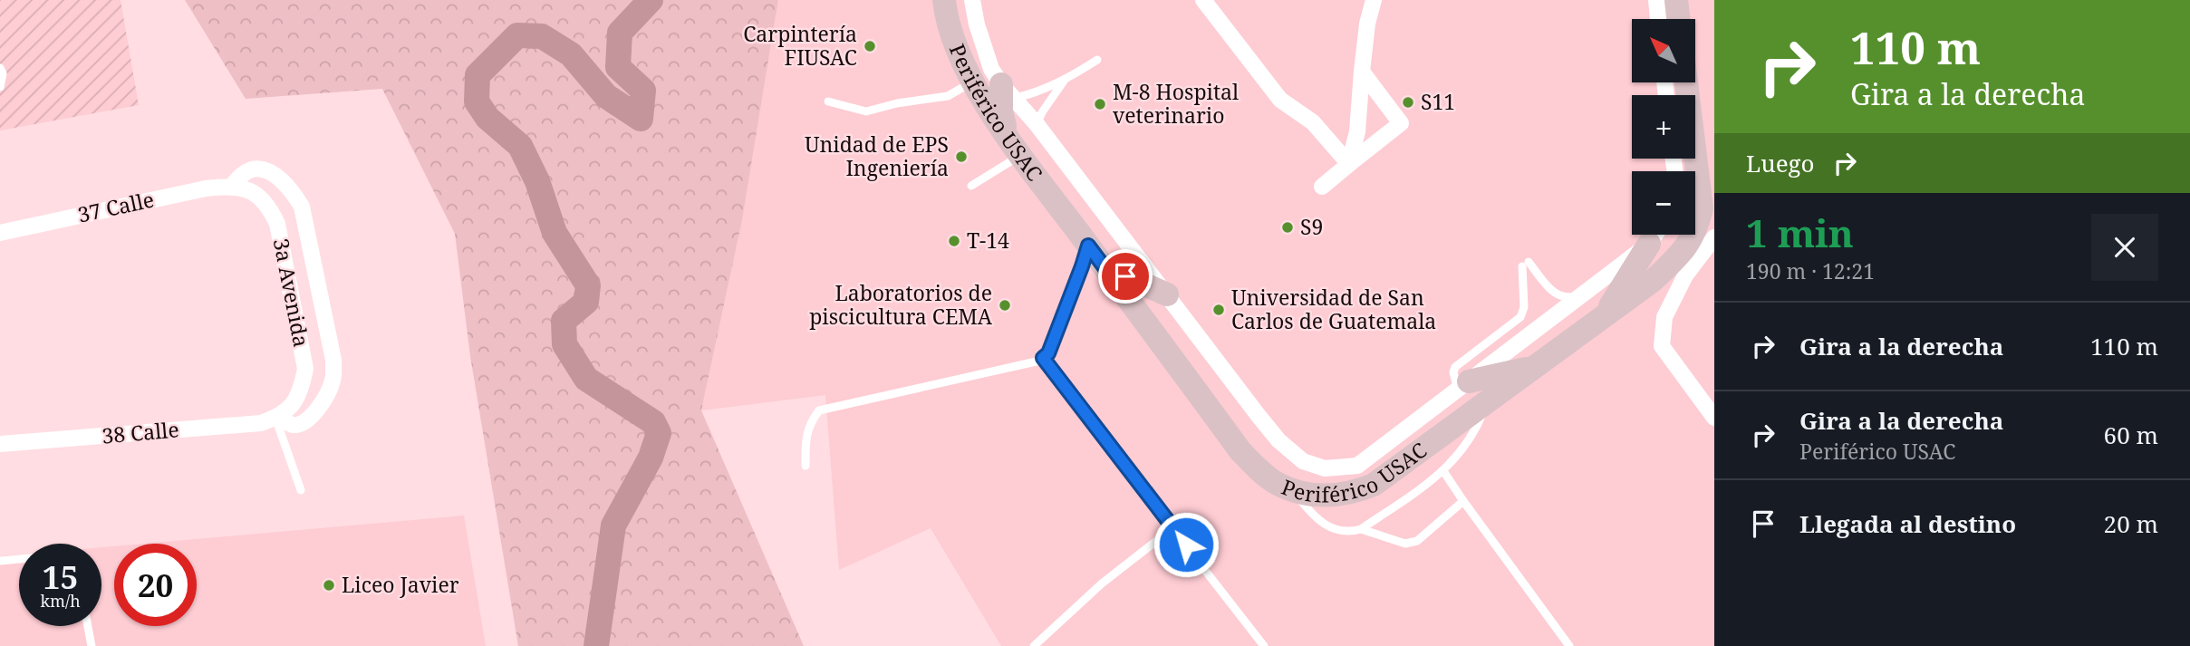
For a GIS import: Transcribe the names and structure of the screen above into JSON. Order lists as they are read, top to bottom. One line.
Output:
{"streets":{"street":["Periférico USAC","37 Calle","3a Avenida","38 Calle"]},"crossings":[["37 Calle","3a Avenida"],["37 Calle","38 Calle"],["3a Avenida","38 Calle"]],"places":["Carpintería FIUSAC","S11","M-8 Hospital veterinario","Unidad de EPS Ingeniería","S9","T-14","Laboratorios de piscicultura CEMA","Universidad de San Carlos de Guatemala","Liceo Javier"],"north":"top left","page":{"turn":["110 m","Gira a la derecha"],"map_buttons":["+","−"],"then":"Luego","heading":["1 min","190 m · 12:21"],"list":[{"name":"Gira a la derecha","value":"110 m"},{"name":"Gira a la derecha","note":"Periférico USAC","value":"60 m"},{"name":"Llegada al destino","value":"20 m"}],"speed":"15 km/h","limit":"20"}}
